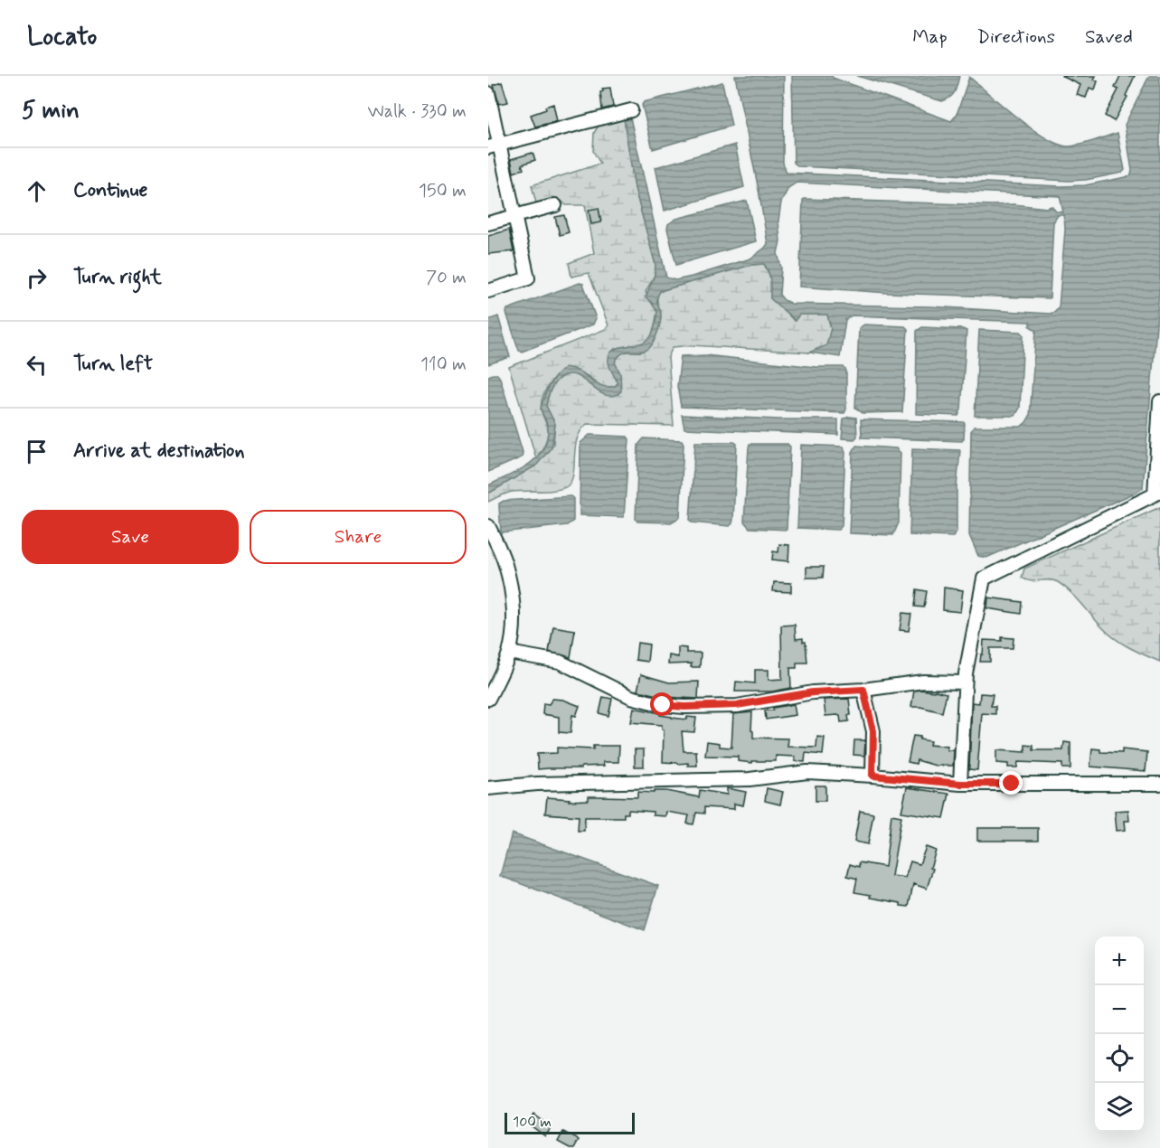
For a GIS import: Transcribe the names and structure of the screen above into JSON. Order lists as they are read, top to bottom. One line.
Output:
{"scale_bar":"100 m","page":{"header":"Locato","nav":["Map","Directions","Saved"],"heading":["5 min","Walk · 330 m"],"list":[["Continue","150 m"],["Turn right","70 m"],["Turn left","110 m"],"Arrive at destination"],"buttons":["Save","Share"],"map_buttons":["+","−"],"scale":"100 m"}}
